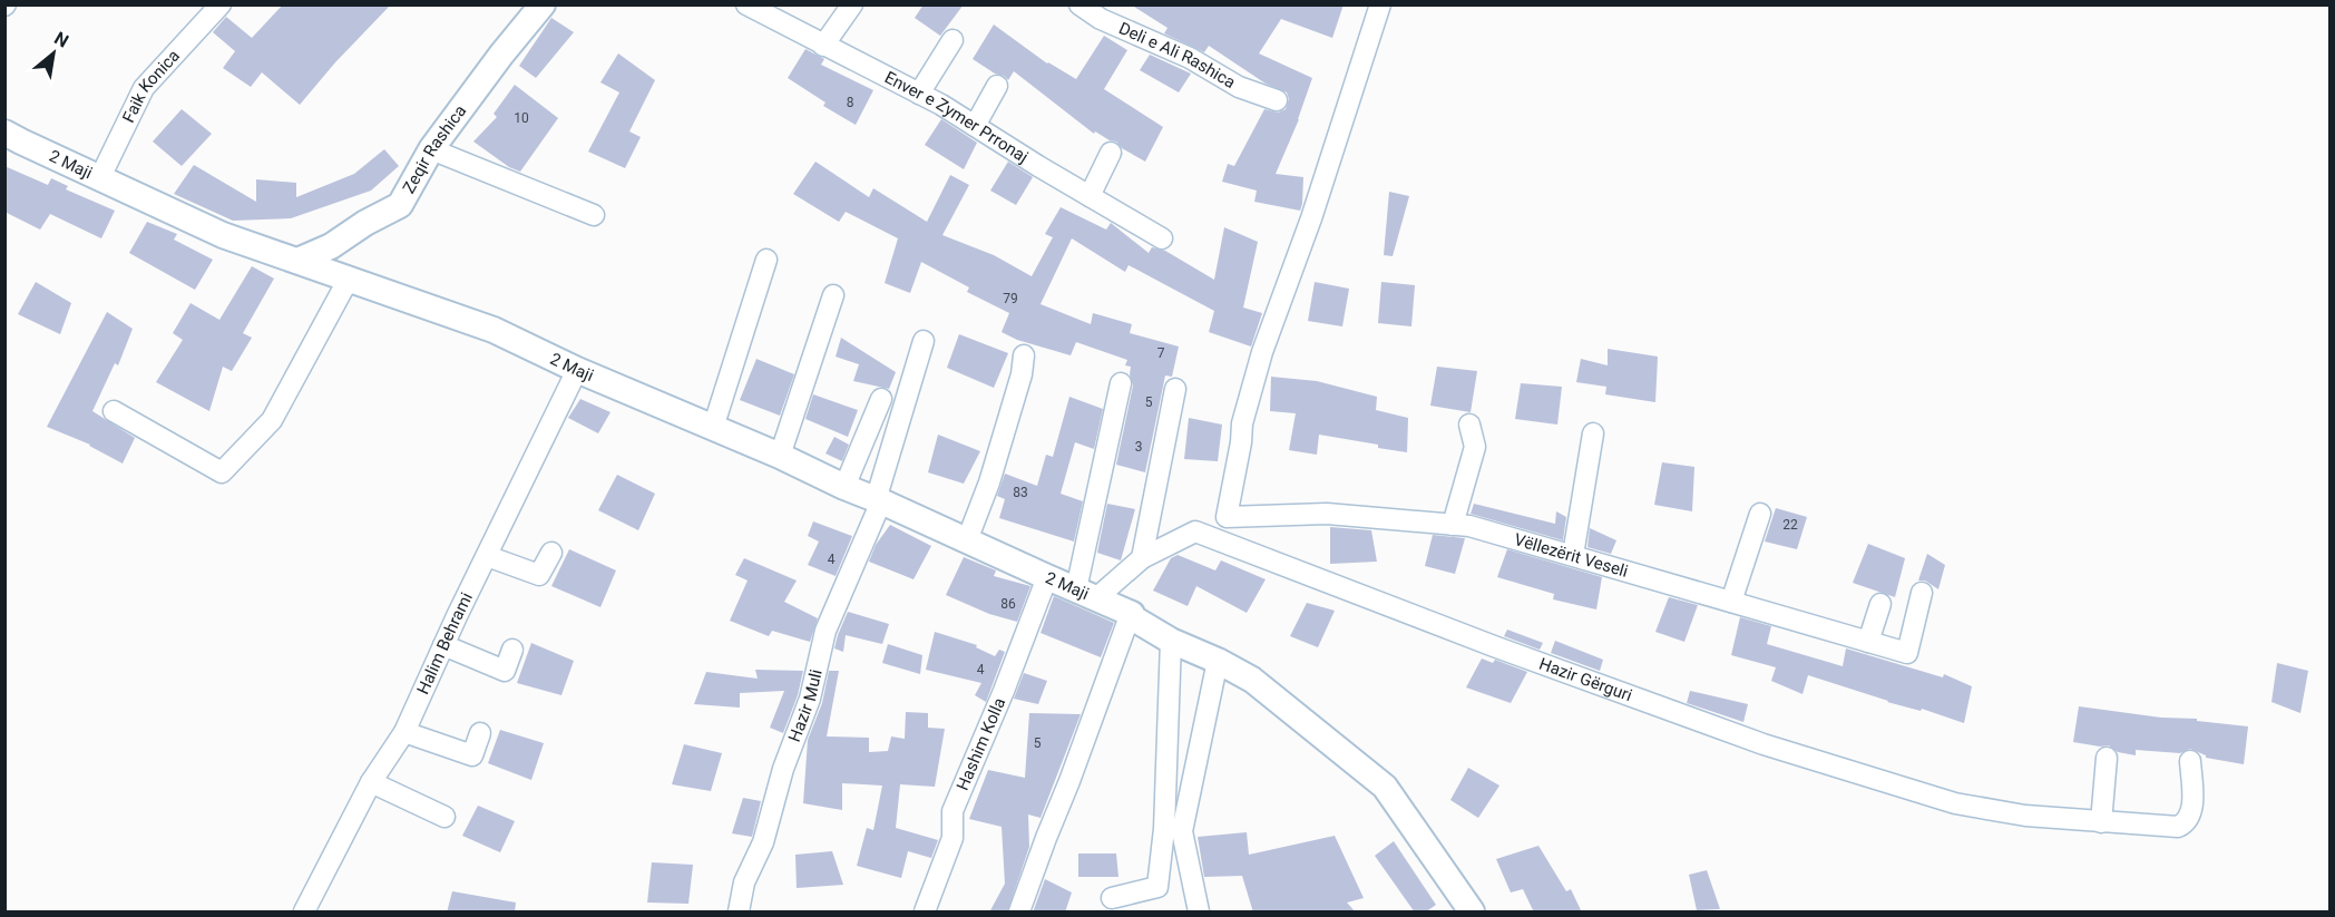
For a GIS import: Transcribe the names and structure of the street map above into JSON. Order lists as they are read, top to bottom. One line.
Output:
{"streets":{"street":["Deli e Ali Rashica","Faik Konica","Enver e Zymer Prronaj","Zeqir Rashica","2 Maji","Vëllezërit Veseli","Halim Behrami","Hazir Gërguri","Hazir Muli","Hashim Kolla"]},"crossings":[["Faik Konica","2 Maji"],["Zeqir Rashica","2 Maji"],["2 Maji","Halim Behrami"],["2 Maji","Hazir Muli"],["2 Maji","Hashim Kolla"],["Vëllezërit Veseli","Hazir Gërguri"]],"house_numbers":["8","10","79","7","5","3","83","22","4","86","4","5"],"north":"top right"}
